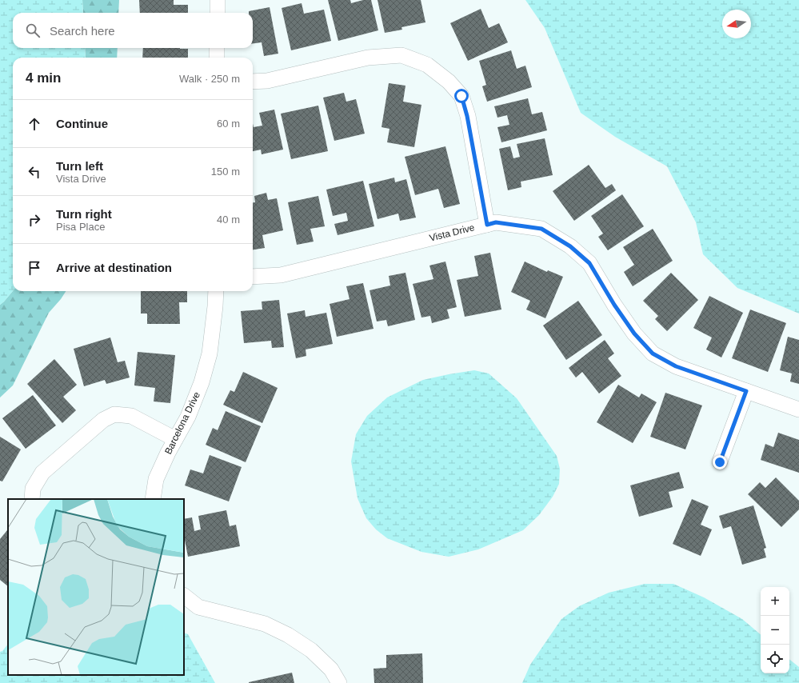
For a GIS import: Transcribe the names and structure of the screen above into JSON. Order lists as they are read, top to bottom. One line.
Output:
{"streets":{"street":["Vista Drive","Barcelona Drive"]},"north":"left","page":{"search":"Search here","heading":["4 min","Walk · 250 m"],"list":[["Continue","60 m"],["Turn left","Vista Drive","150 m"],["Turn right","Pisa Place","40 m"],"Arrive at destination"],"map_buttons":["+","−"]}}
